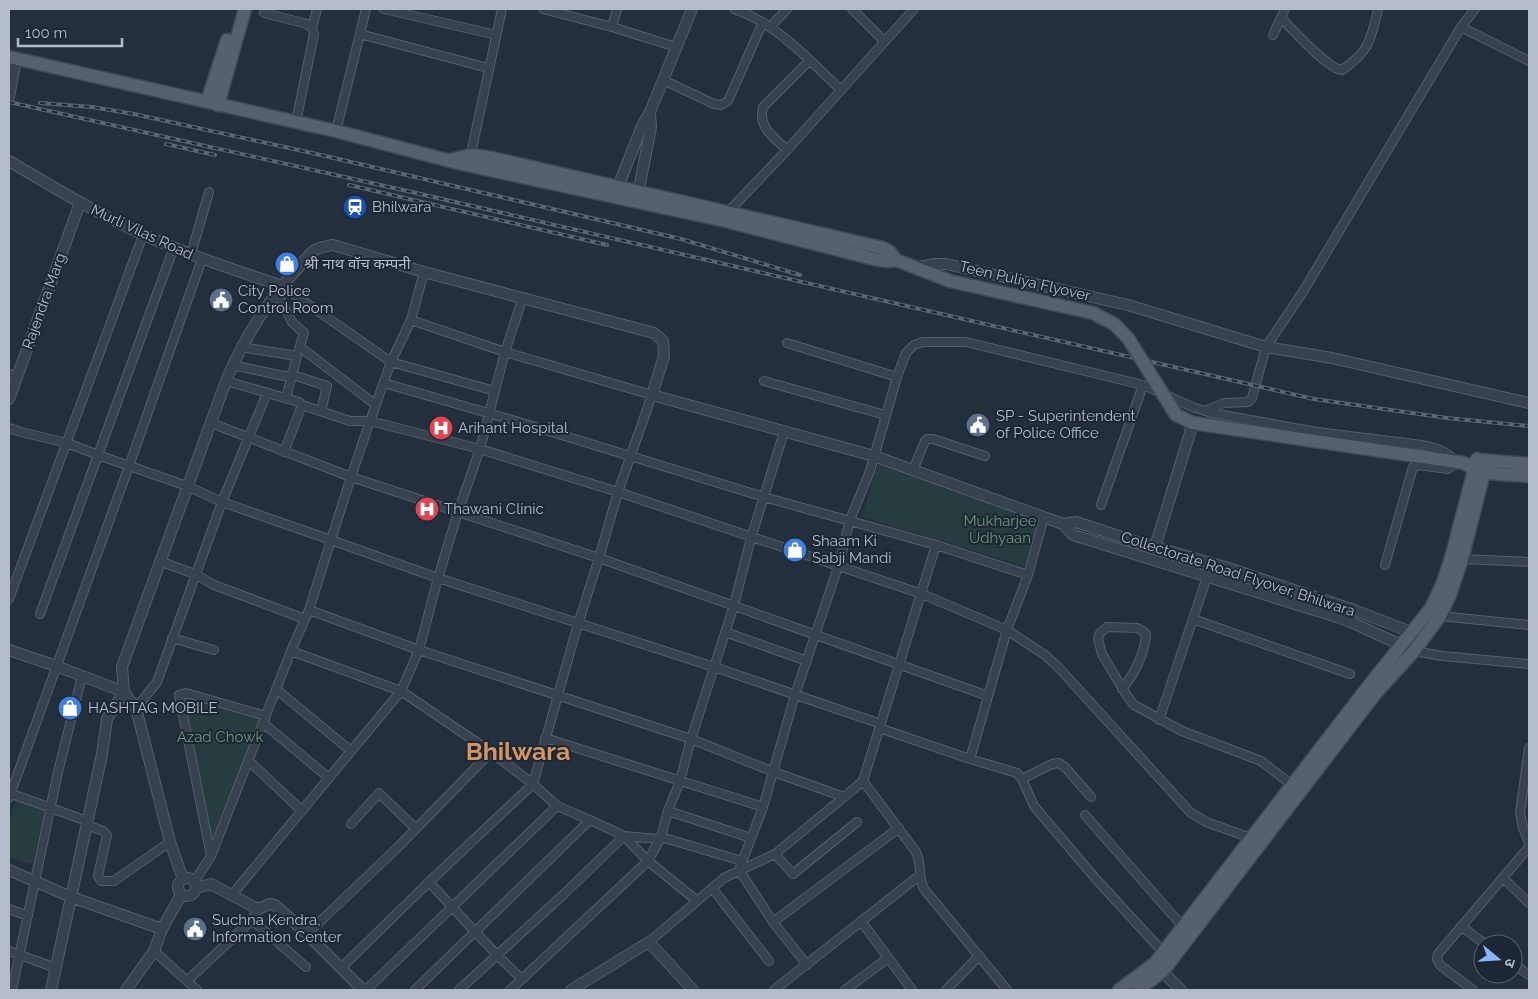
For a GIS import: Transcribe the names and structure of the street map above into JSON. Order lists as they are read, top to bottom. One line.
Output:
{"streets":{"main road":["Teen Puliya Flyover"],"street":["Murli Vilas Road","Rajendra Marg","Collectorate Road Flyover, Bhilwara"]},"crossings":[["Murli Vilas Road","Rajendra Marg"]],"districts":["Bhilwara"],"parks":["Mukharjee Udhyaan","Azad Chowk"],"places":{"station":["Bhilwara"],"shop":["श्री नाथ वॉच कम्पनी","Shaam Ki Sabji Mandi","HASHTAG MOBILE"],"public building":["City Police Control Room","SP - Superintendent of Police Office","Suchna Kendra, Information Center"],"hospital":["Arihant Hospital","Thawani Clinic"]},"scale_bar":"100 m","north":"right"}
